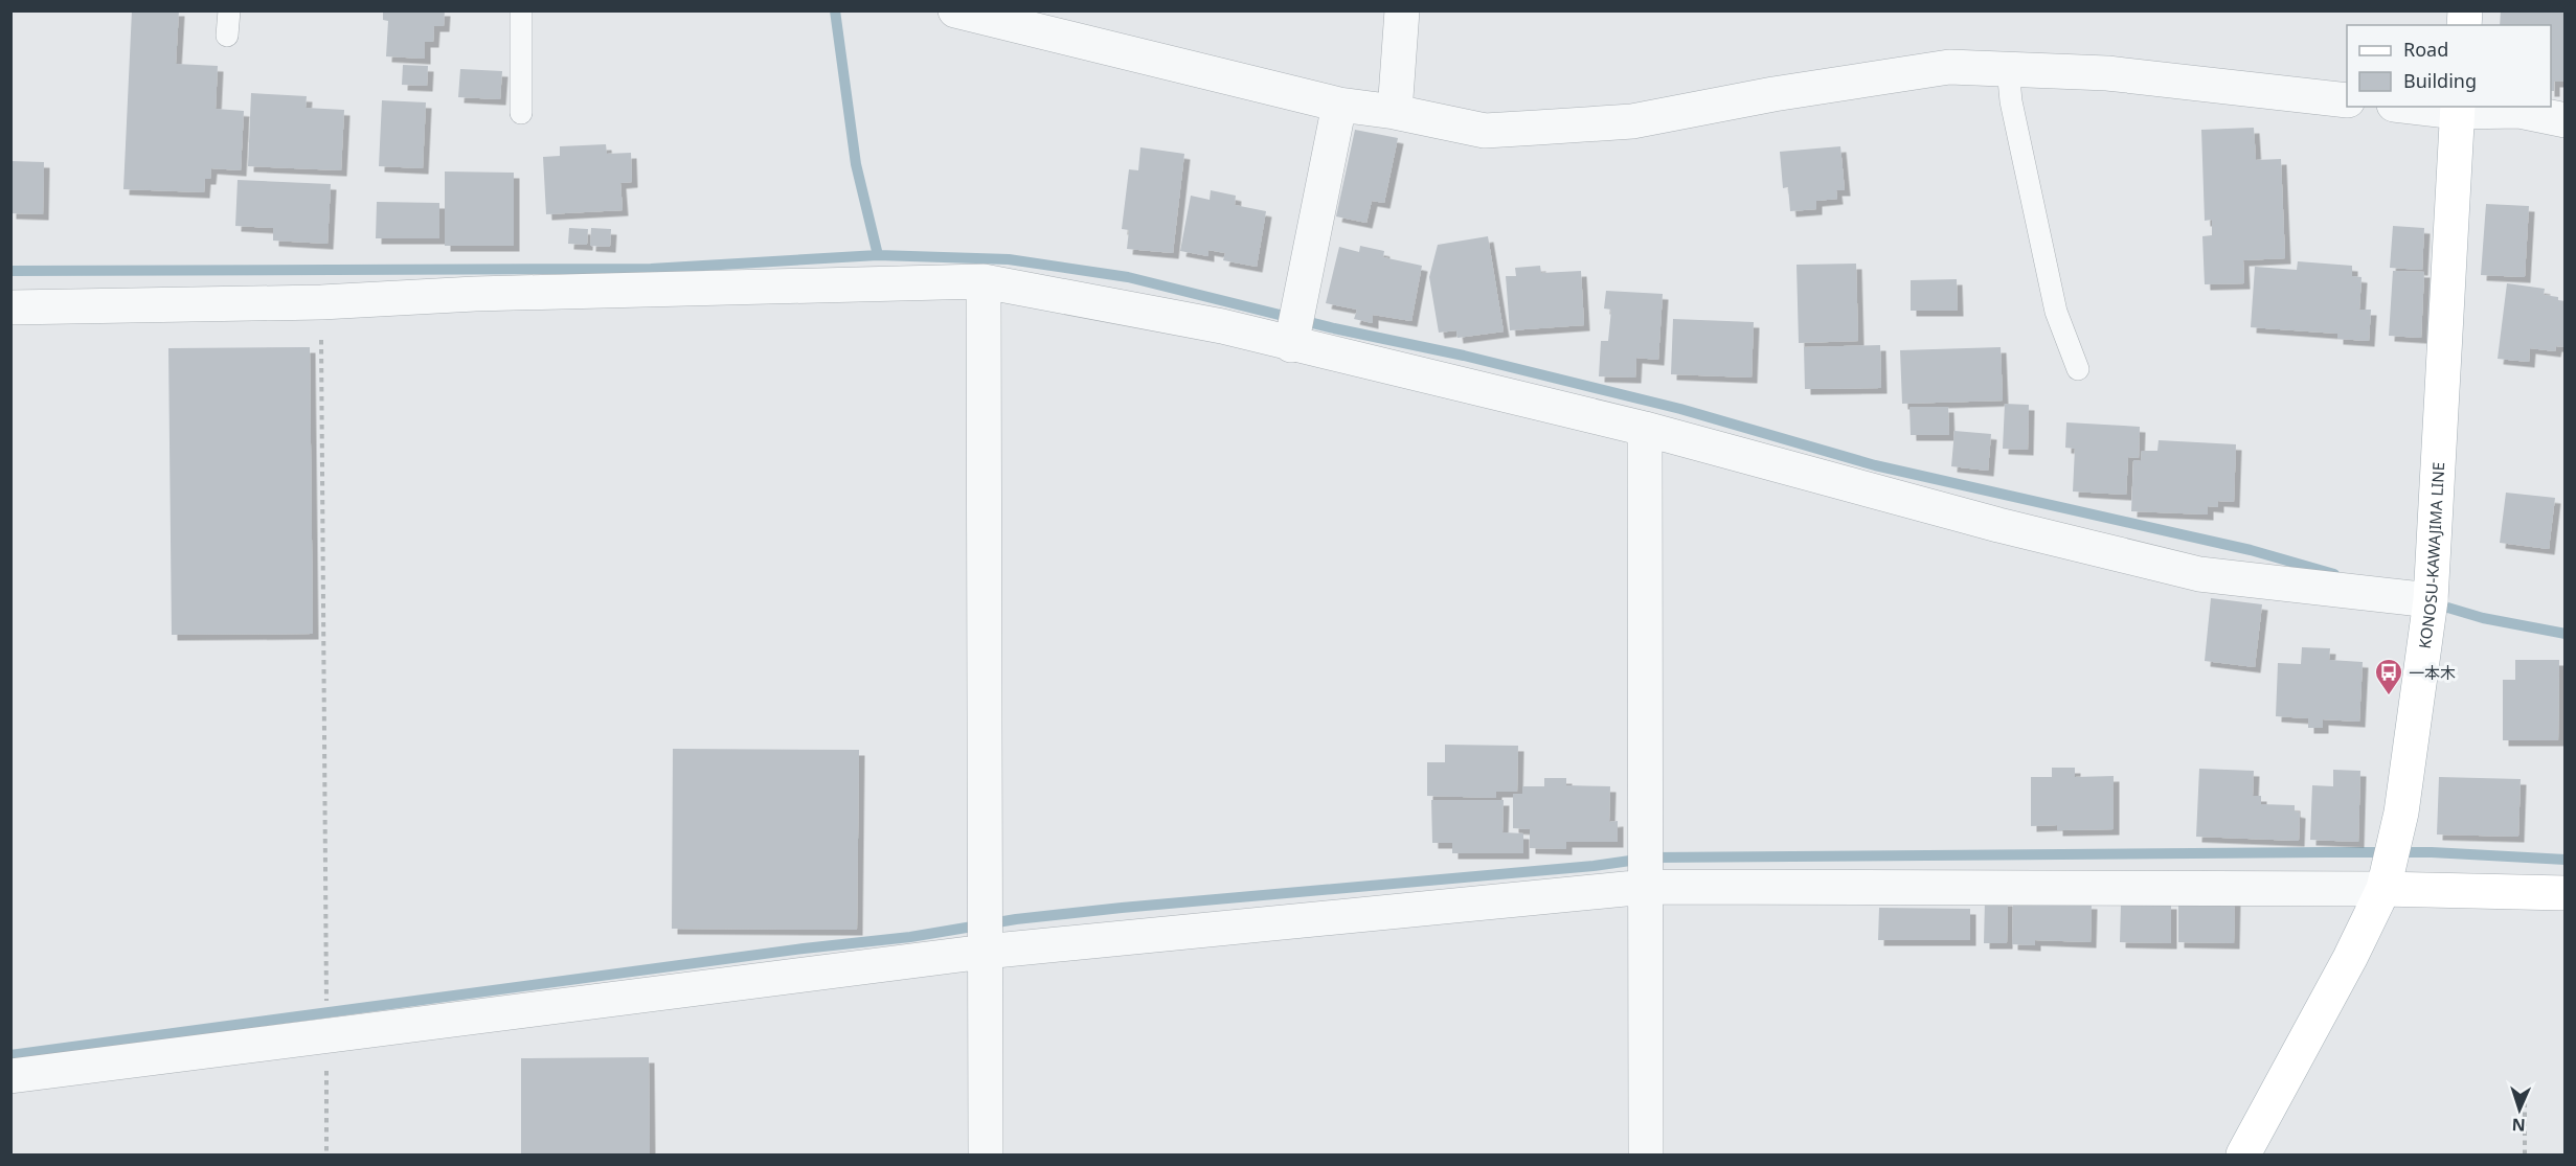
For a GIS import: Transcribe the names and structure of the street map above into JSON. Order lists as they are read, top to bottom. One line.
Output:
{"streets":{"main road":["KONOSU-KAWAJIMA LINE"]},"places":{"bus stop":["一本木"]},"legend":["Road","Building"],"north":"bottom"}
